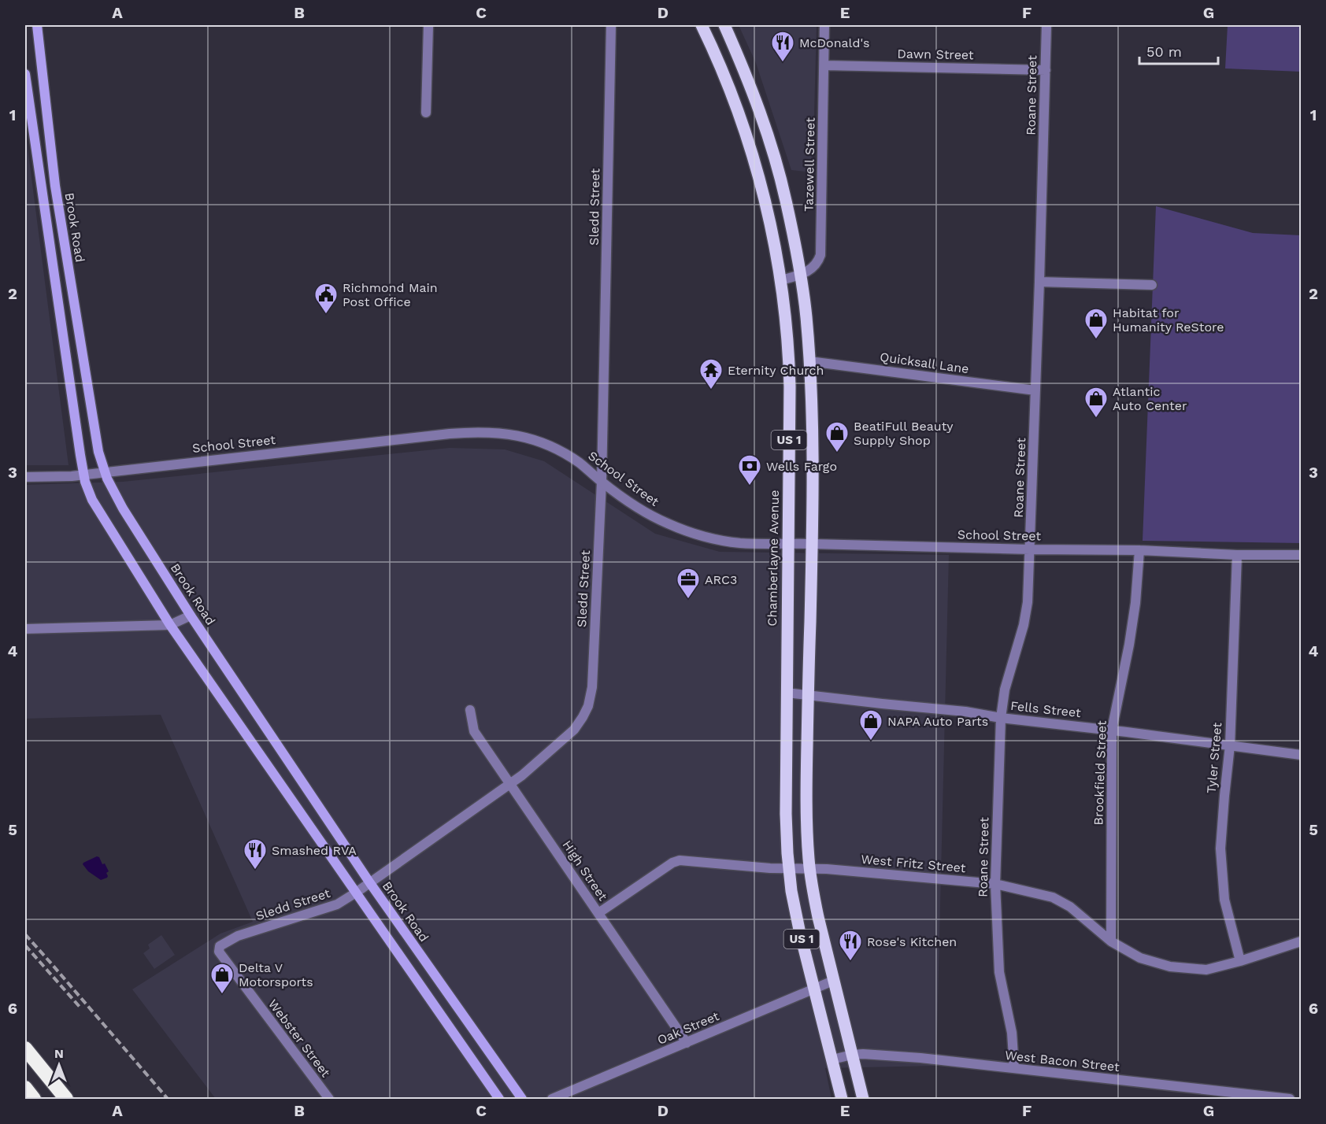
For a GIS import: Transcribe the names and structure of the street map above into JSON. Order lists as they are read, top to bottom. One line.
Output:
{"streets":{"main road":["Brook Road","US 1","Chamberlayne Avenue"],"street":["Dawn Street","Roane Street","Tazewell Street","Sledd Street","Quicksall Lane","School Street","Fells Street","Tyler Street","Brookfield Street","West Fritz Street","High Street","Oak Street","Webster Street","West Bacon Street"]},"crossings":[["Dawn Street","Roane Street"],["Dawn Street","Tazewell Street"],["Roane Street","Quicksall Lane"],["Roane Street","School Street"],["Roane Street","Fells Street"],["Roane Street","West Fritz Street"],["Roane Street","West Bacon Street"],["Tazewell Street","US 1"],["Tazewell Street","Chamberlayne Avenue"],["Sledd Street","Brook Road"],["Sledd Street","School Street"],["Sledd Street","High Street"],["Sledd Street","Webster Street"],["Brook Road","School Street"],["Quicksall Lane","US 1"],["US 1","School Street"],["US 1","Fells Street"],["US 1","West Fritz Street"],["US 1","Oak Street"],["US 1","West Bacon Street"],["School Street","Chamberlayne Avenue"],["School Street","Tyler Street"],["School Street","Brookfield Street"],["Chamberlayne Avenue","Fells Street"],["Chamberlayne Avenue","West Fritz Street"],["Chamberlayne Avenue","Oak Street"],["Chamberlayne Avenue","West Bacon Street"],["Fells Street","Tyler Street"],["Fells Street","Brookfield Street"],["Tyler Street","West Fritz Street"],["Brookfield Street","West Fritz Street"],["West Fritz Street","High Street"],["High Street","Oak Street"]],"places":{"restaurant":["McDonald's","Smashed RVA","Rose's Kitchen"],"public building":["Richmond Main Post Office"],"shop":["Habitat for Humanity ReStore","Atlantic Auto Center","BeatiFull Beauty Supply Shop","NAPA Auto Parts","Delta V Motorsports"],"temple":["Eternity Church"],"bank":["Wells Fargo"],"office":["ARC3"]},"scale_bar":"50 m","north":"top","grid":{"columns":["A","B","C","D","E","F","G"],"rows":["1","2","3","4","5","6"]}}
